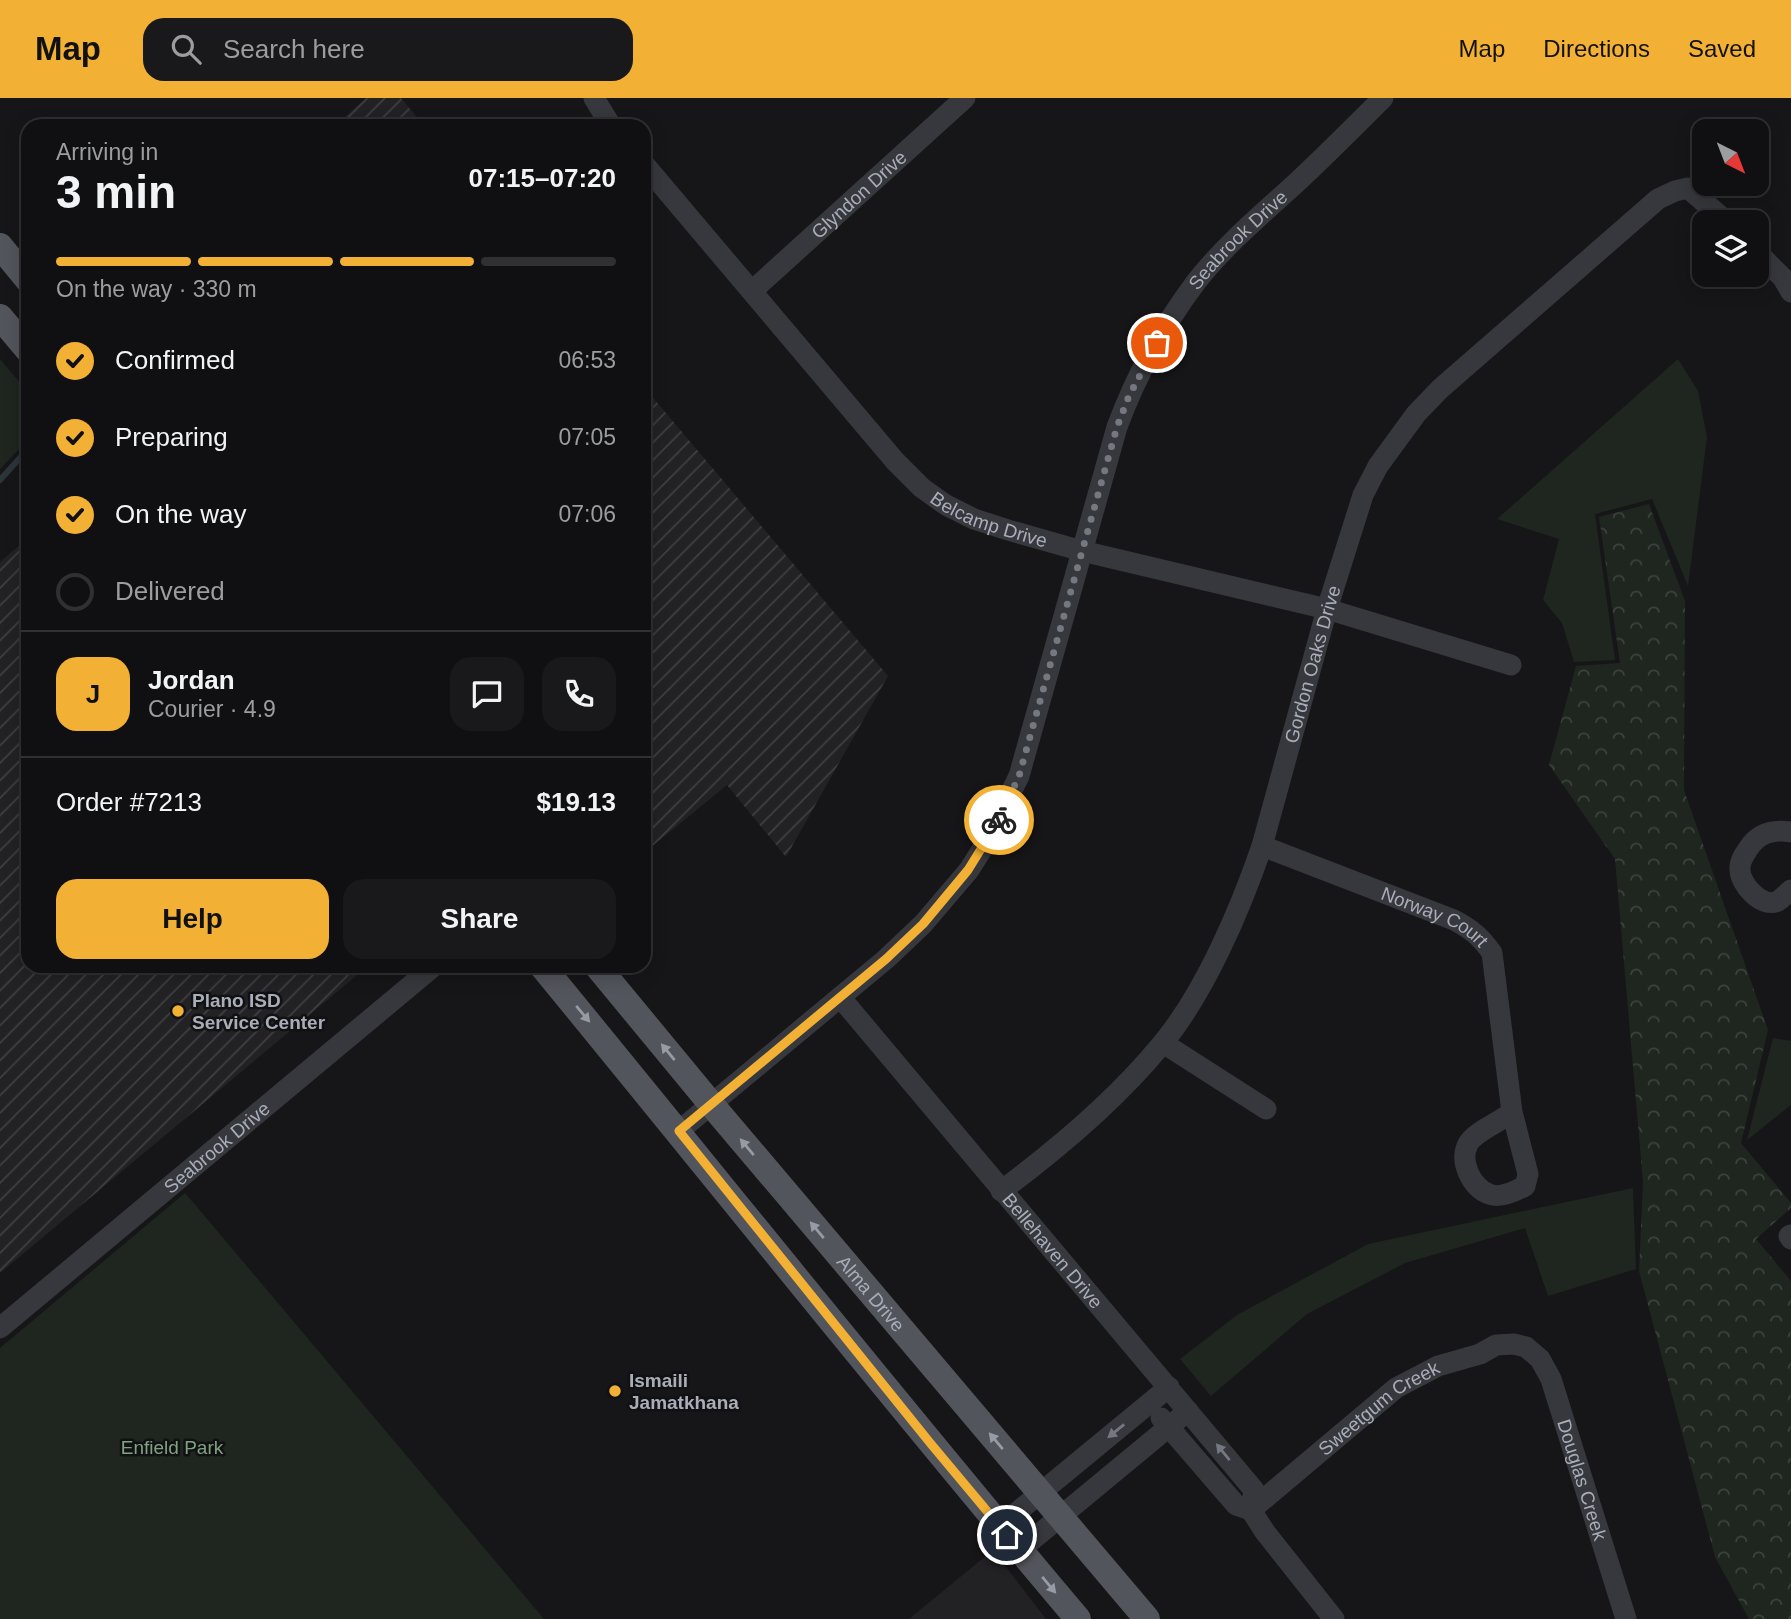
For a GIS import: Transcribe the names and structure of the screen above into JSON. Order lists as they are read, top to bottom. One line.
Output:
{"streets":{"main road":["Alma Drive"],"street":["Glyndon Drive","Seabrook Drive","Belcamp Drive","Gordon Oaks Drive","Norway Court","Bellehaven Drive","Sweetgum Creek","Douglas Creek"]},"crossings":[["Glyndon Drive","Belcamp Drive"],["Seabrook Drive","Belcamp Drive"],["Seabrook Drive","Bellehaven Drive"],["Seabrook Drive","Alma Drive"],["Belcamp Drive","Gordon Oaks Drive"],["Gordon Oaks Drive","Norway Court"],["Gordon Oaks Drive","Bellehaven Drive"],["Bellehaven Drive","Sweetgum Creek"],["Sweetgum Creek","Douglas Creek"]],"parks":["Enfield Park"],"places":["Plano ISD Service Center","Ismaili Jamatkhana"],"north":"bottom right","page":{"header":"Map","search":"Search here","nav":["Map","Directions","Saved"],"heading":["3 min","Arriving in","07:15–07:20"],"panel":["Jordan","Courier · 4.9","Order #7213","$19.13"],"bar":"On the way · 330 m","list":[["Confirmed","06:53"],["Preparing","07:05"],["On the way","07:06"],"Delivered"],"round":"J","buttons":["Help","Share"]}}
